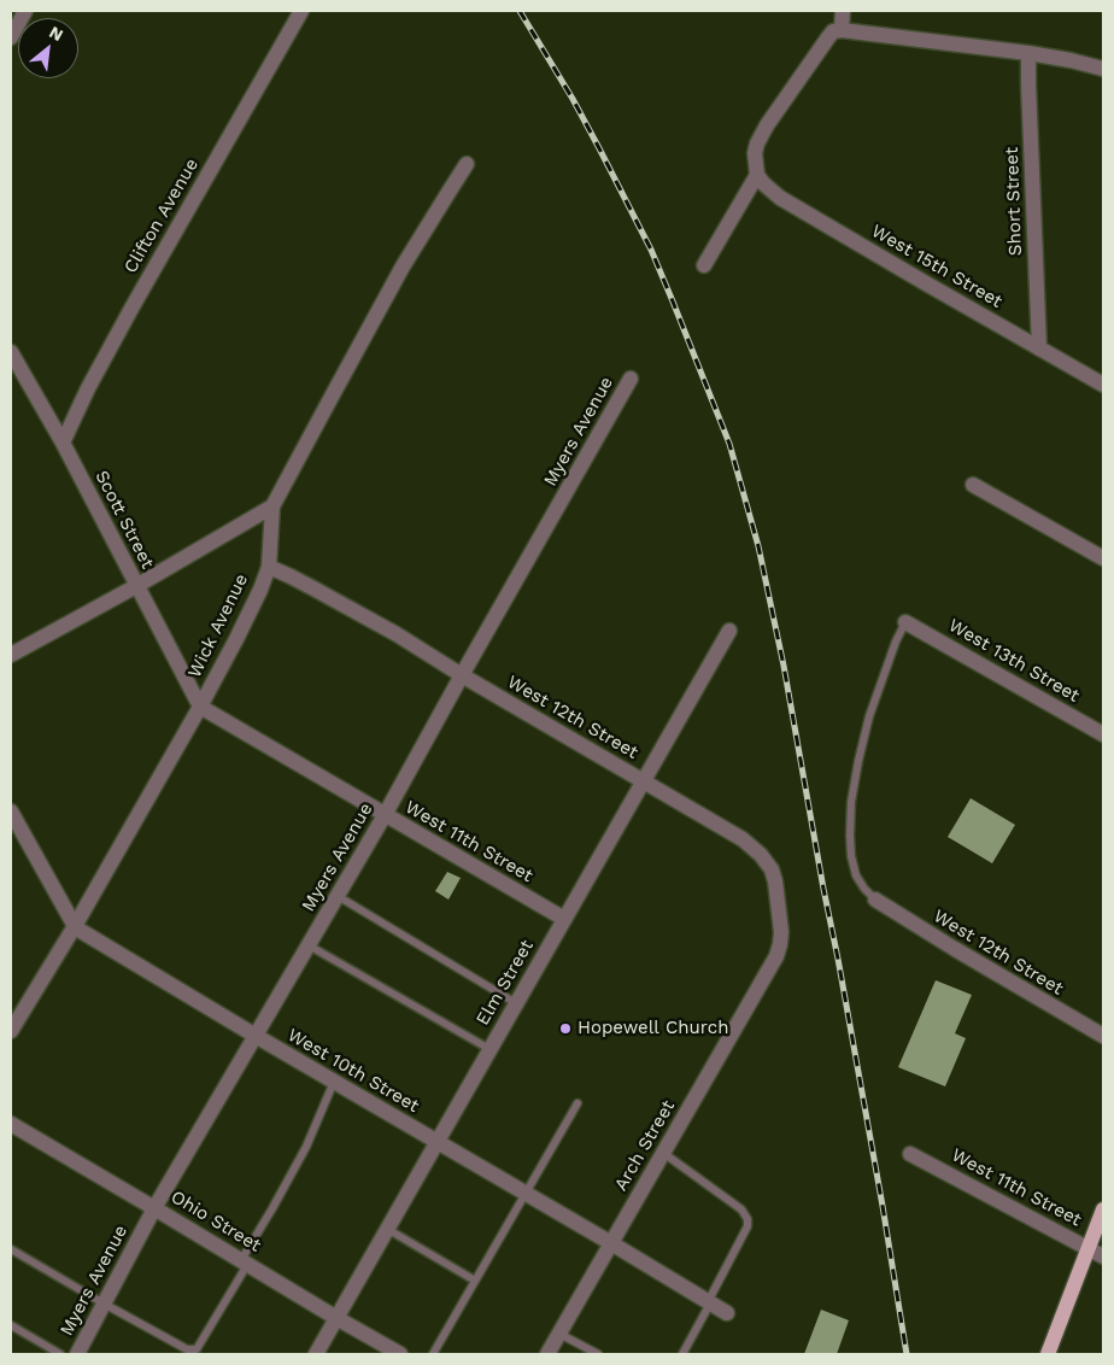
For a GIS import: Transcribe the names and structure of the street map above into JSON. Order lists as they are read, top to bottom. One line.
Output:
{"streets":{"street":["Short Street","Clifton Avenue","West 15th Street","Myers Avenue","Scott Street","Wick Avenue","West 13th Street","West 12th Street","West 11th Street","Elm Street","West 10th Street","Arch Street","Ohio Street"]},"crossings":[["Short Street","West 15th Street"],["Clifton Avenue","Scott Street"],["Myers Avenue","West 12th Street"],["Myers Avenue","West 11th Street"],["Myers Avenue","West 10th Street"],["Myers Avenue","Ohio Street"],["Scott Street","Wick Avenue"],["Scott Street","West 11th Street"],["Wick Avenue","West 12th Street"],["Wick Avenue","West 11th Street"],["Wick Avenue","West 10th Street"],["West 12th Street","Elm Street"],["West 12th Street","Arch Street"],["West 11th Street","Elm Street"],["Elm Street","West 10th Street"],["Elm Street","Ohio Street"],["West 10th Street","Arch Street"]],"places":["Hopewell Church"],"north":"top right"}
